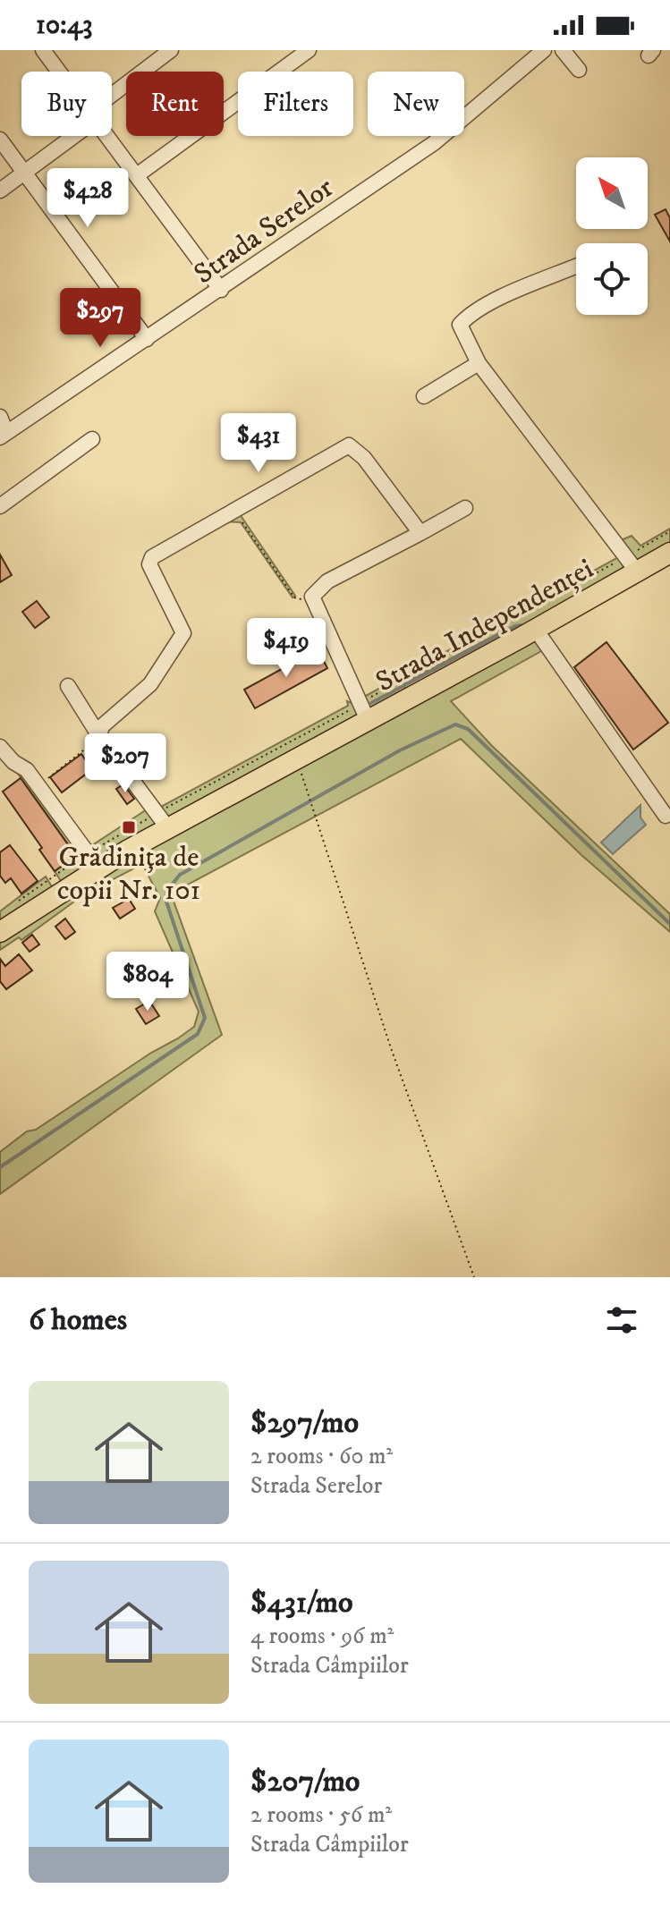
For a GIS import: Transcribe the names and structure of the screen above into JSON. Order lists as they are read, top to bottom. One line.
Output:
{"streets":{"main road":["Strada Independenței"],"street":["Strada Serelor"]},"places":{"transit":["Grădinița de copii Nr. 101"]},"north":"top left","page":{"status":"10:43","chip":["Buy","Rent","Filters","New"],"price":["$428","$297","$431","$419","$207","$804"],"heading":"6 homes","list":[{"name":"$297/mo","note":"2 rooms · 60 m² · Strada Serelor"},{"name":"$431/mo","note":"4 rooms · 96 m² · Strada Câmpiilor"},{"name":"$207/mo","note":"2 rooms · 56 m² · Strada Câmpiilor"}]}}
